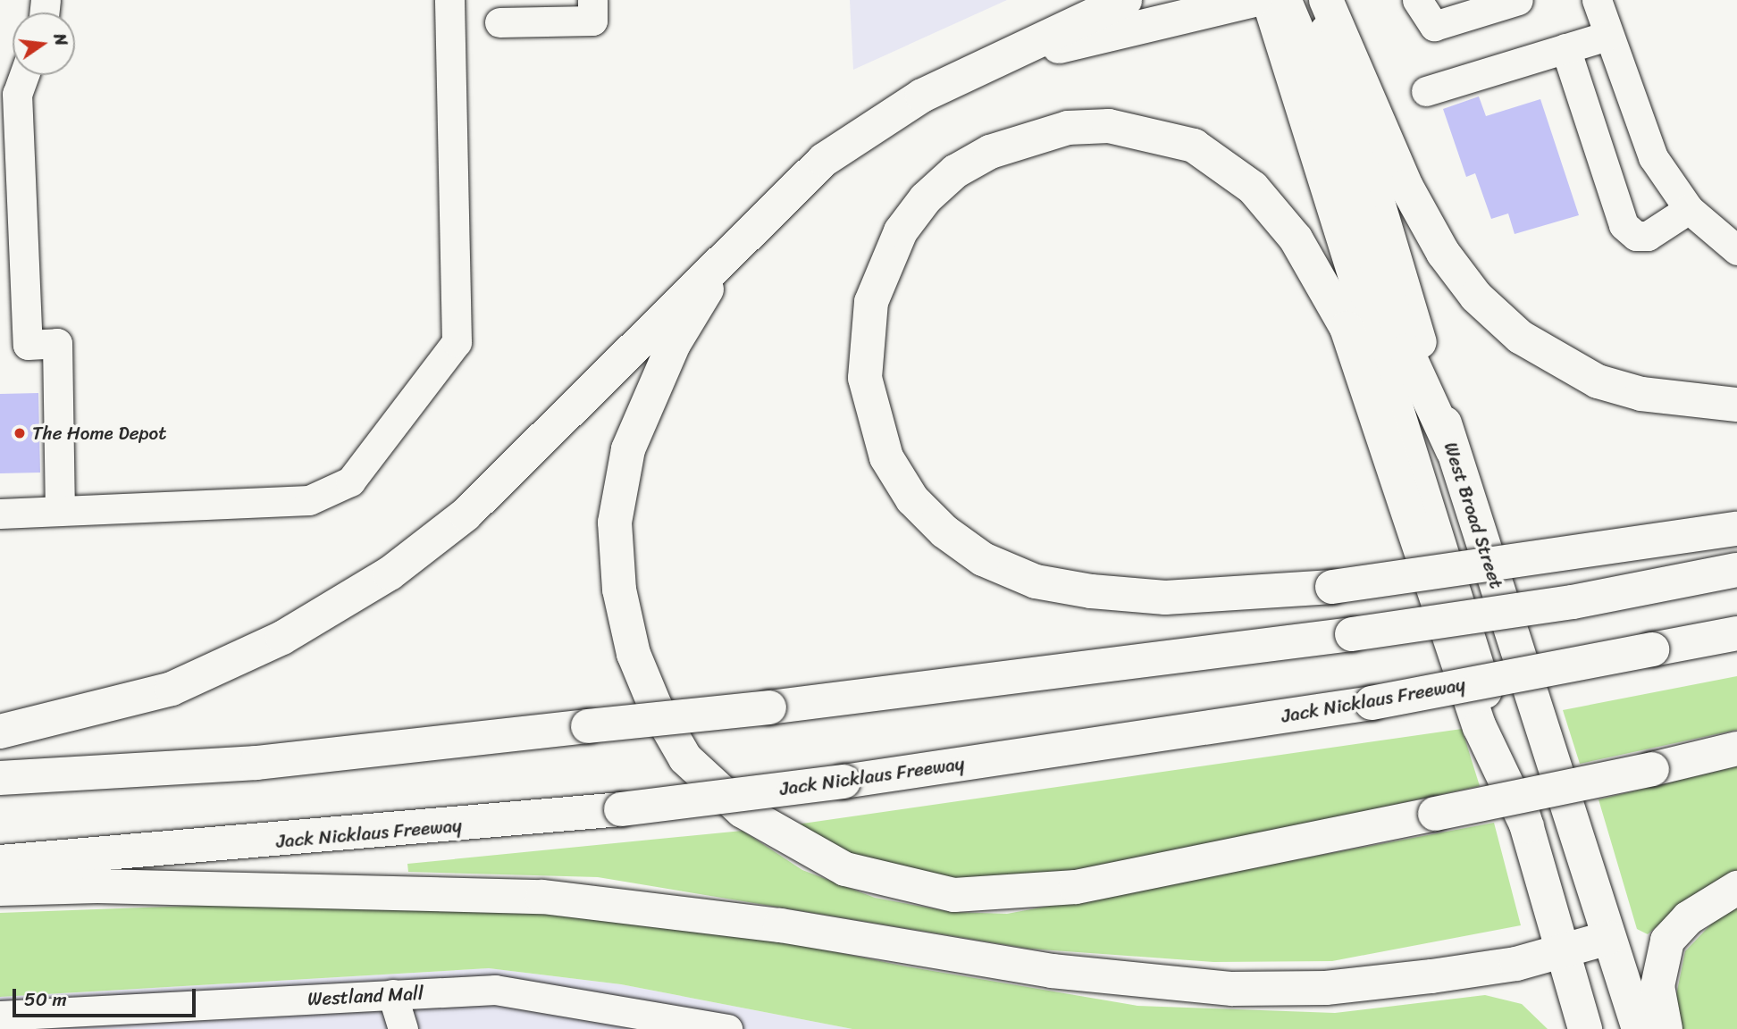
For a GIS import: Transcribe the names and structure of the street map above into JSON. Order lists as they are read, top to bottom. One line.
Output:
{"streets":{"main road":["West Broad Street","Jack Nicklaus Freeway"],"street":["Westland Mall"]},"places":["The Home Depot"],"scale_bar":"50 m","north":"right"}
